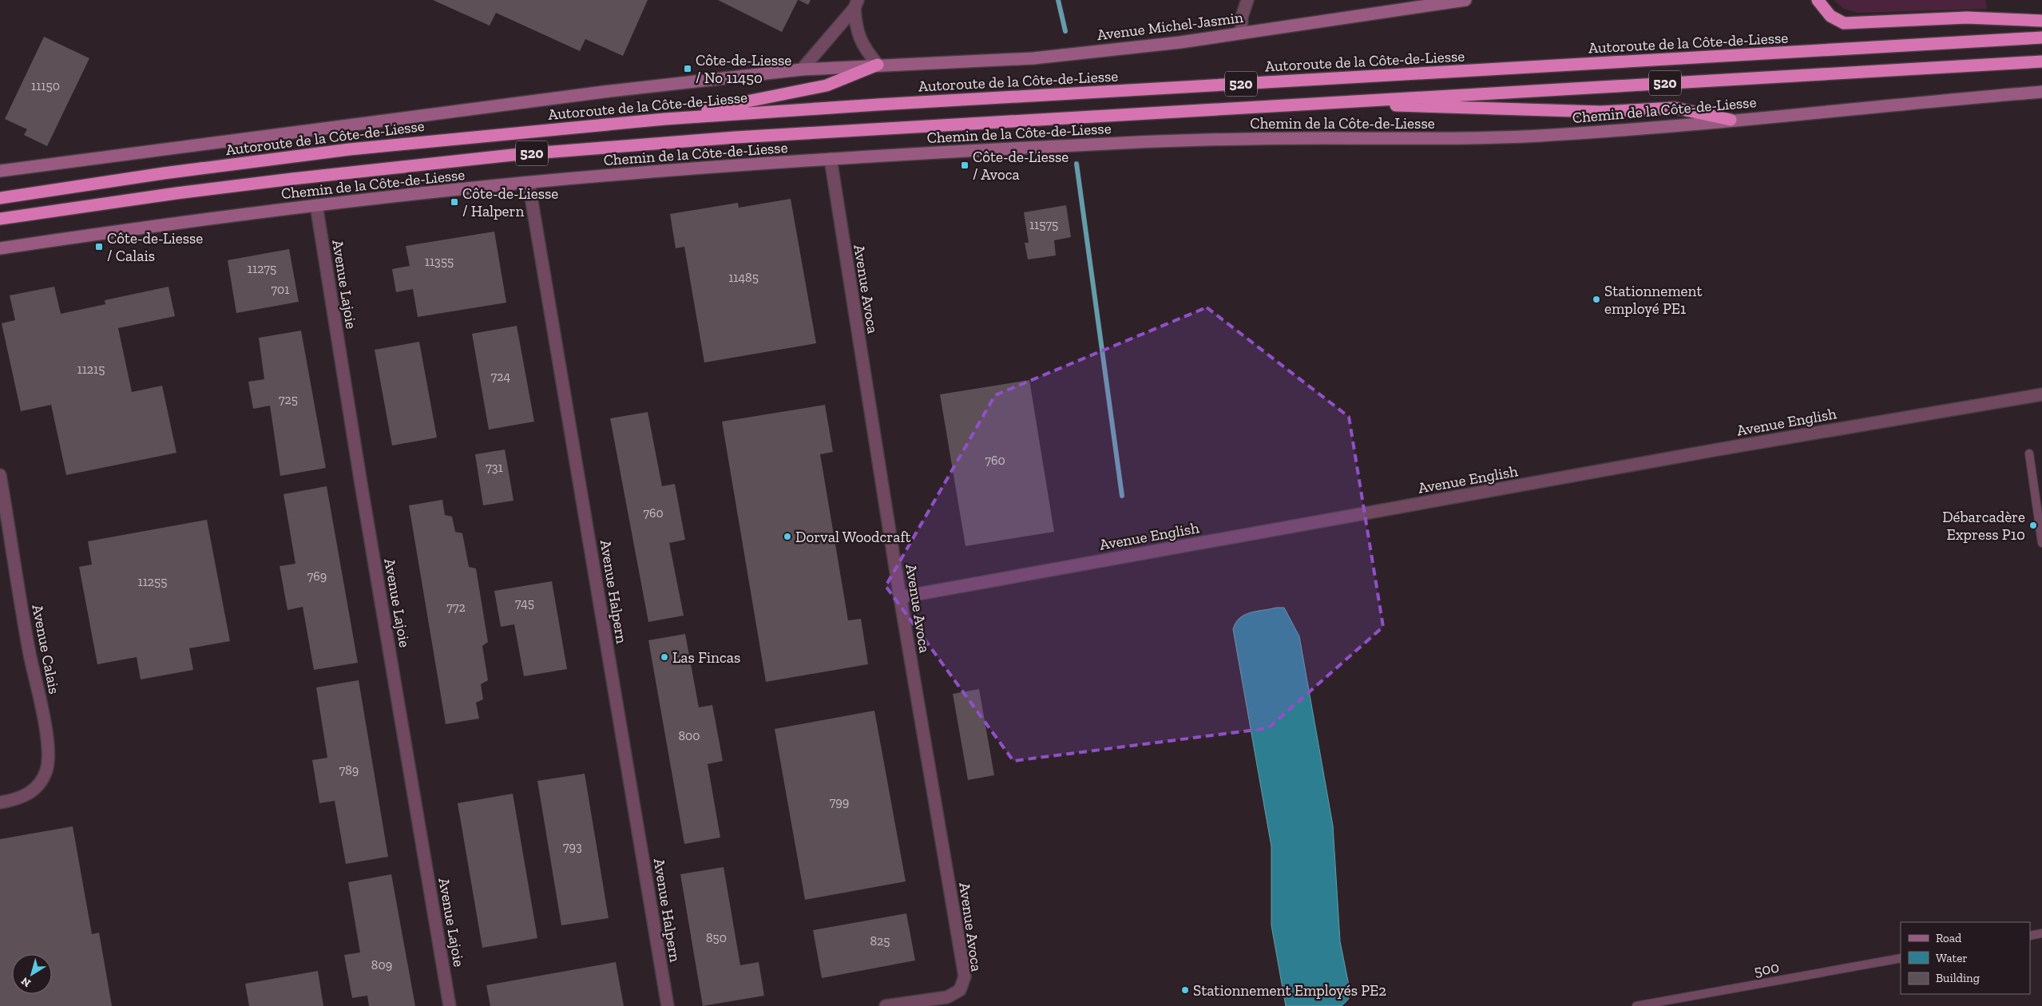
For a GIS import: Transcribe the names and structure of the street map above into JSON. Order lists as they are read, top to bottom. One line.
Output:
{"streets":{"highway":["Autoroute de la Côte-de-Liesse","520"],"main road":["Avenue Michel-Jasmin","Chemin de la Côte-de-Liesse"],"street":["Avenue Lajoie","Avenue Avoca","Avenue English","Avenue Halpern","Avenue Calais"],"lane":["500"]},"crossings":[["Chemin de la Côte-de-Liesse","Avenue Lajoie"],["Chemin de la Côte-de-Liesse","Avenue Avoca"],["Chemin de la Côte-de-Liesse","Avenue Halpern"],["Avenue Avoca","Avenue English"]],"places":{"transit":["Côte-de-Liesse / No 11450","Côte-de-Liesse / Avoca","Côte-de-Liesse / Halpern","Côte-de-Liesse / Calais"],"other":["Stationnement employé PE1","Débarcadère Express P10","Dorval Woodcraft","Las Fincas","Stationnement Employés PE2"]},"house_numbers":["11150","11575","11355","11275","11485","701","11215","724","725","760","731","760","769","11255","745","772","800","789","799","793","850","825","809"],"legend":["Road","Water","Building"],"north":"bottom left"}
